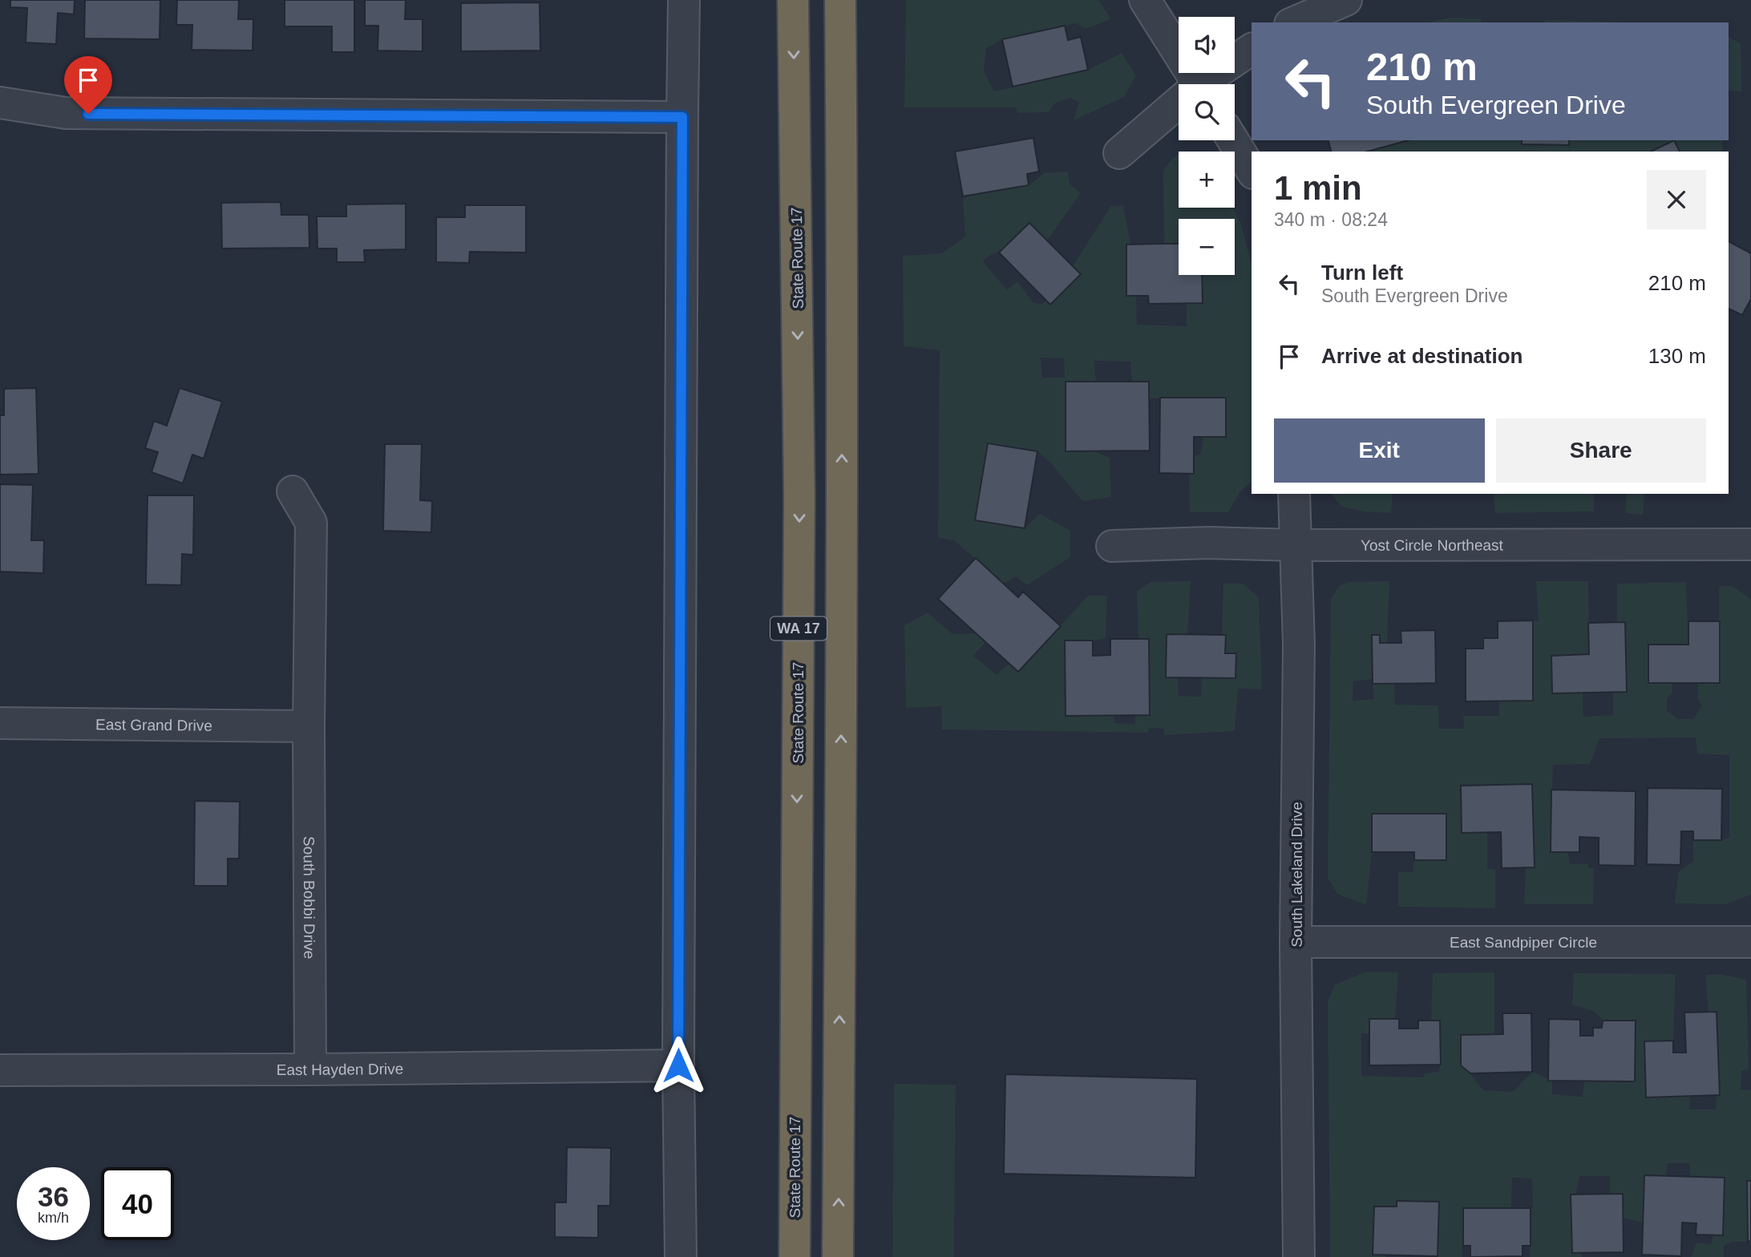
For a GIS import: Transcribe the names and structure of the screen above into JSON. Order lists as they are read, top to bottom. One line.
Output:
{"streets":{"highway":["State Route 17","WA 17"],"street":["Yost Circle Northeast","East Grand Drive","South Lakeland Drive","South Bobbi Drive","East Sandpiper Circle","East Hayden Drive"]},"crossings":[["Yost Circle Northeast","South Lakeland Drive"],["East Grand Drive","South Bobbi Drive"],["South Lakeland Drive","East Sandpiper Circle"],["South Bobbi Drive","East Hayden Drive"]],"page":{"map_buttons":["+","−"],"turn":["210 m","South Evergreen Drive"],"heading":["1 min","340 m · 08:24"],"list":[{"name":"Turn left","note":"South Evergreen Drive","value":"210 m"},{"name":"Arrive at destination","value":"130 m"}],"buttons":["Exit","Share"],"speed":"36 km/h","limit":"40"}}
